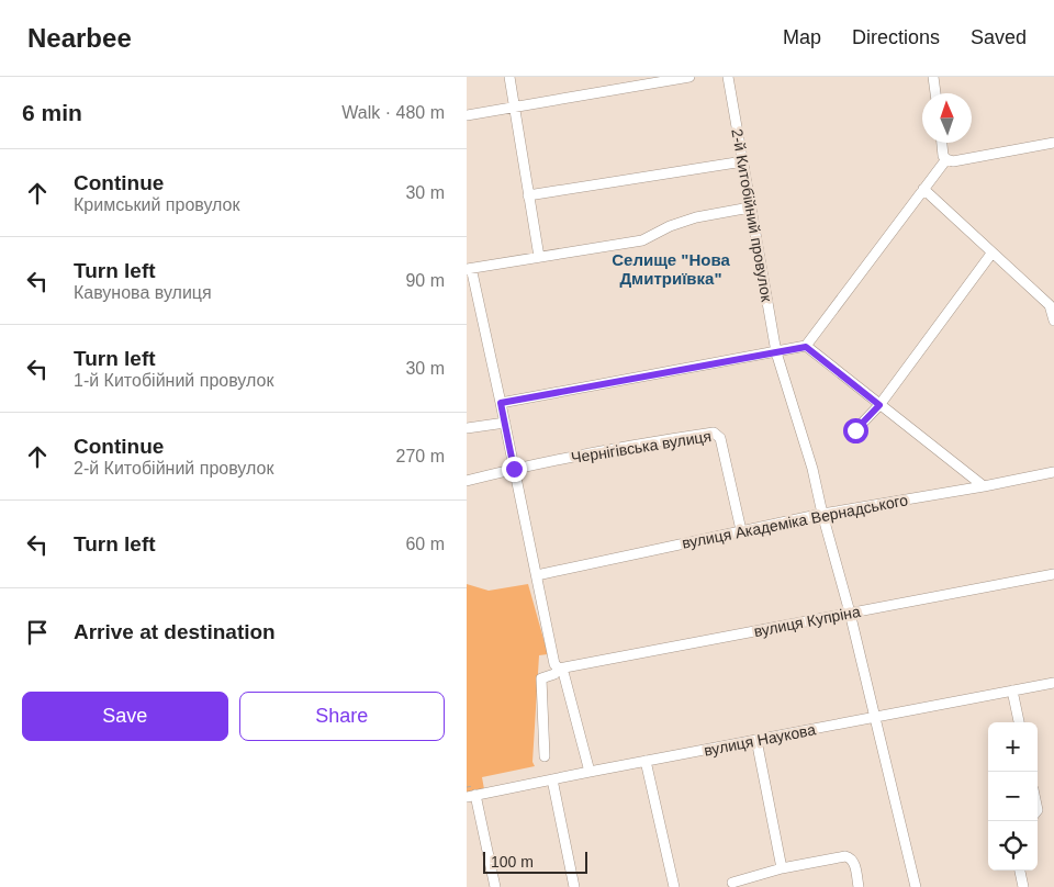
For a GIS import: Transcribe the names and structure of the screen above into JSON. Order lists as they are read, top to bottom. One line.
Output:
{"streets":{"street":["2-й Китобійний провулок","Чернігівська вулиця","вулиця Академіка Вернадського","вулиця Купріна","вулиця Наукова"]},"crossings":[["2-й Китобійний провулок","вулиця Академіка Вернадського"],["2-й Китобійний провулок","вулиця Купріна"],["2-й Китобійний провулок","вулиця Наукова"],["Чернігівська вулиця","вулиця Академіка Вернадського"]],"districts":["Селище \"Нова Дмитриївка\""],"scale_bar":"100 m","north":"top","page":{"header":"Nearbee","nav":["Map","Directions","Saved"],"heading":["6 min","Walk · 480 m"],"list":[["Continue","Кримський провулок","30 m"],["Turn left","Кавунова вулиця","90 m"],["Turn left","1-й Китобійний провулок","30 m"],["Continue","2-й Китобійний провулок","270 m"],["Turn left","60 m"],"Arrive at destination"],"buttons":["Save","Share"],"map_buttons":["+","−"],"scale":"100 m"}}
